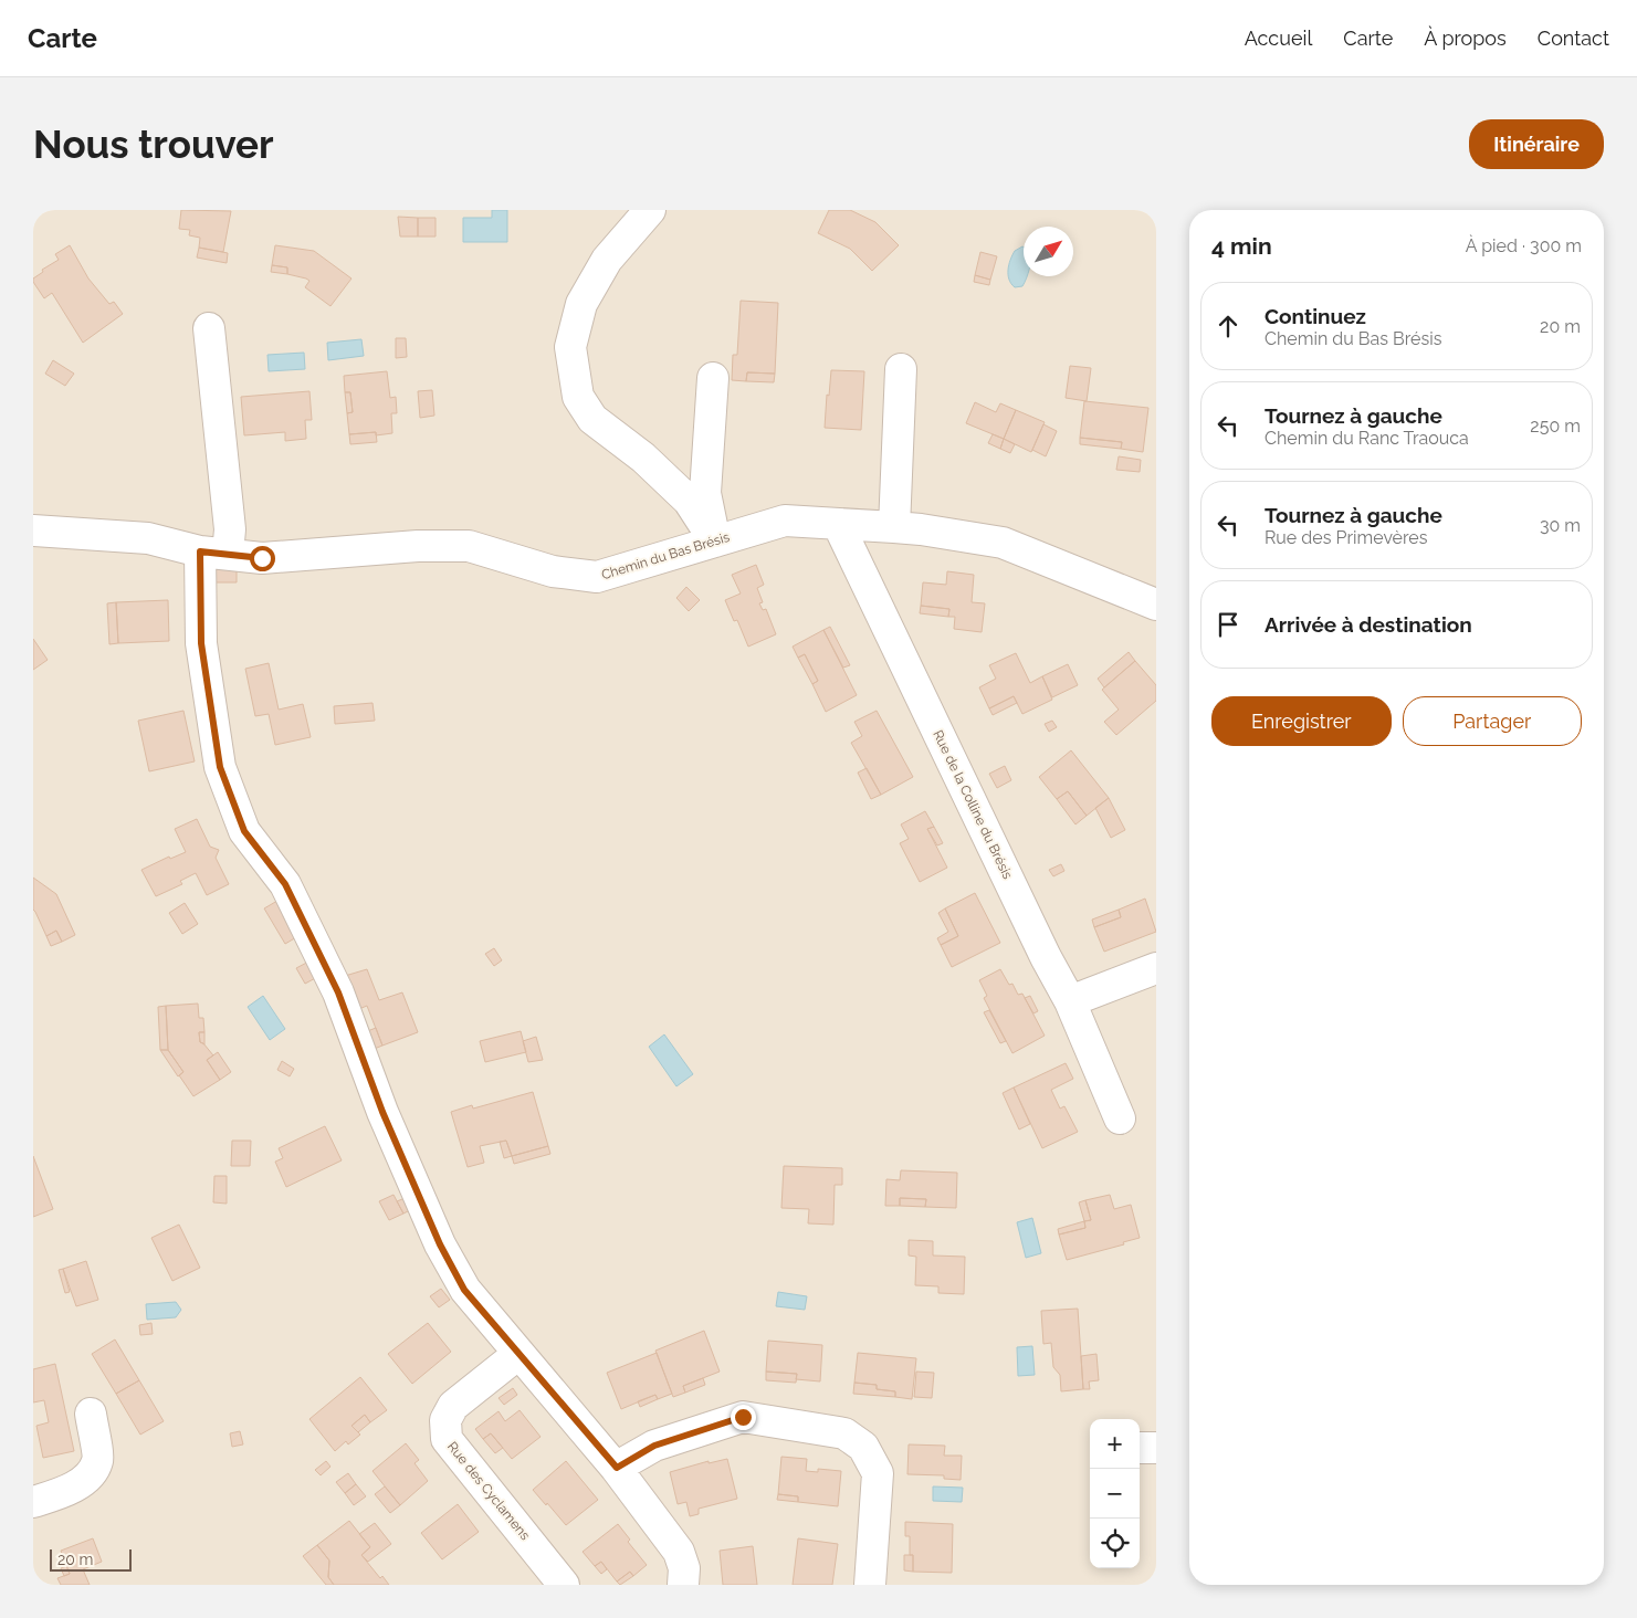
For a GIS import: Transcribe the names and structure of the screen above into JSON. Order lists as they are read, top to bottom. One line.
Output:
{"streets":{"street":["Chemin du Bas Brésis","Rue de la Colline du Brésis","Rue des Cyclamens"]},"crossings":[["Chemin du Bas Brésis","Rue de la Colline du Brésis"]],"scale_bar":"20 m","north":"top right","page":{"header":"Carte","nav":["Accueil","Carte","À propos","Contact"],"buttons":["Itinéraire",["Enregistrer","Partager"]],"title":"Nous trouver","heading":["4 min","À pied · 300 m"],"list":[["Continuez","Chemin du Bas Brésis","20 m"],["Tournez à gauche","Chemin du Ranc Traouca","250 m"],["Tournez à gauche","Rue des Primevères","30 m"],"Arrivée à destination"],"map_buttons":["+","−"],"scale":"20 m"}}
